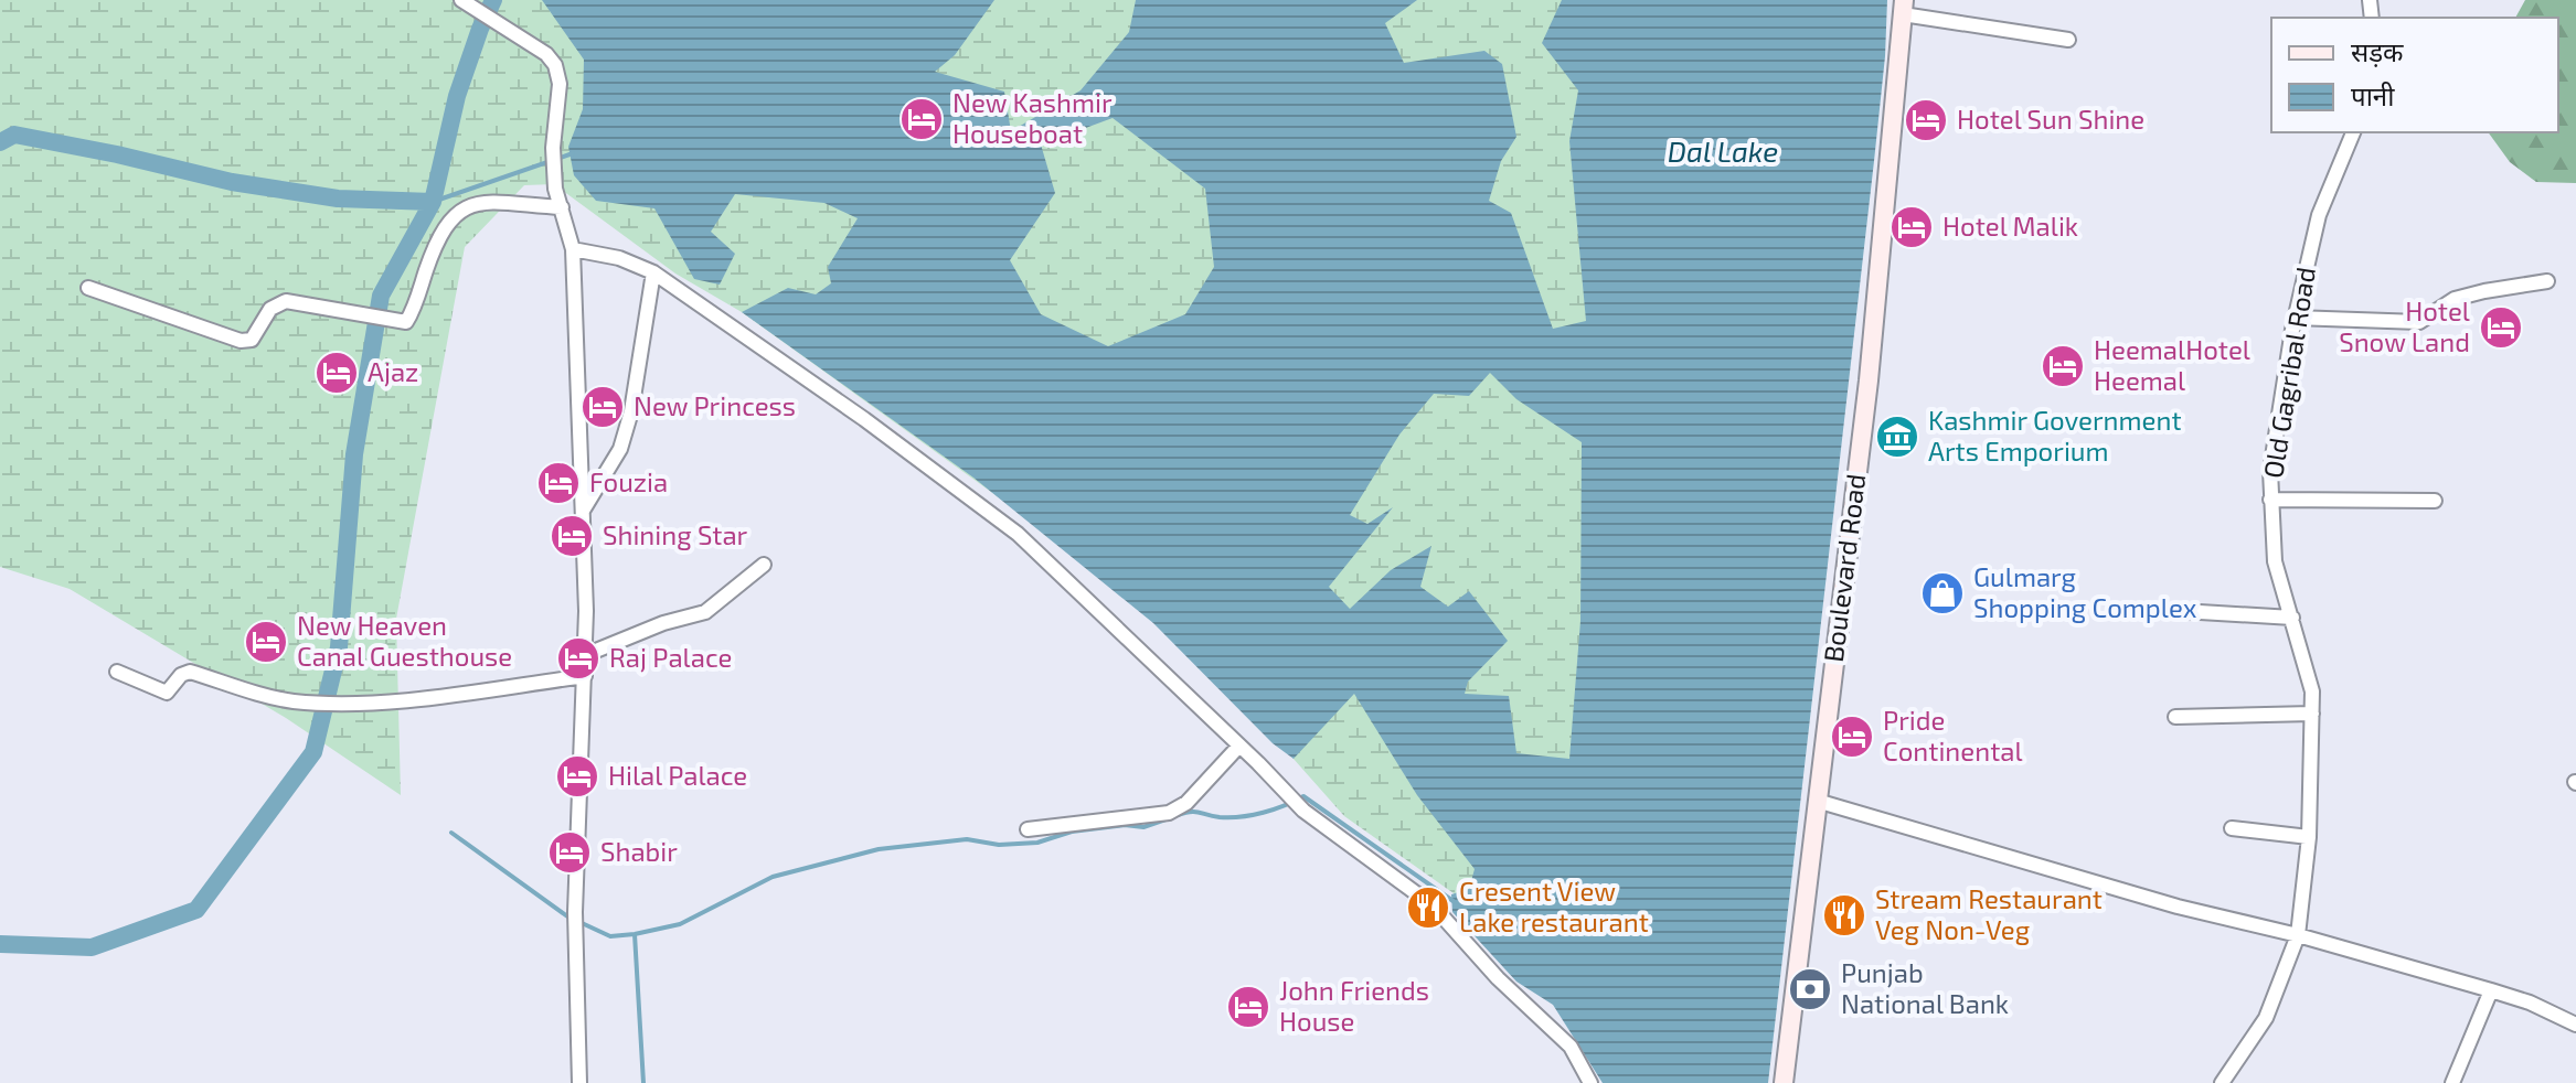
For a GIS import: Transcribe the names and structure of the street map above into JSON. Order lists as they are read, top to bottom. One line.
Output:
{"streets":{"main road":["Boulevard Road"],"street":["Old Gagribal Road"]},"water":["Dal Lake"],"places":{"hotel":["New Kashmir Houseboat","Hotel Sun Shine","Hotel Malik","Hotel Snow Land","HeemalHotel Heemal","Ajaz","New Princess","Fouzia","Shining Star","New Heaven Canal Guesthouse","Raj Palace","Pride Continental","Hilal Palace","Shabir","John Friends House"],"museum":["Kashmir Government Arts Emporium"],"shop":["Gulmarg Shopping Complex"],"restaurant":["Cresent View Lake restaurant","Stream Restaurant Veg Non-Veg"],"bank":["Punjab National Bank"]},"legend":["सड़क","पानी"]}
